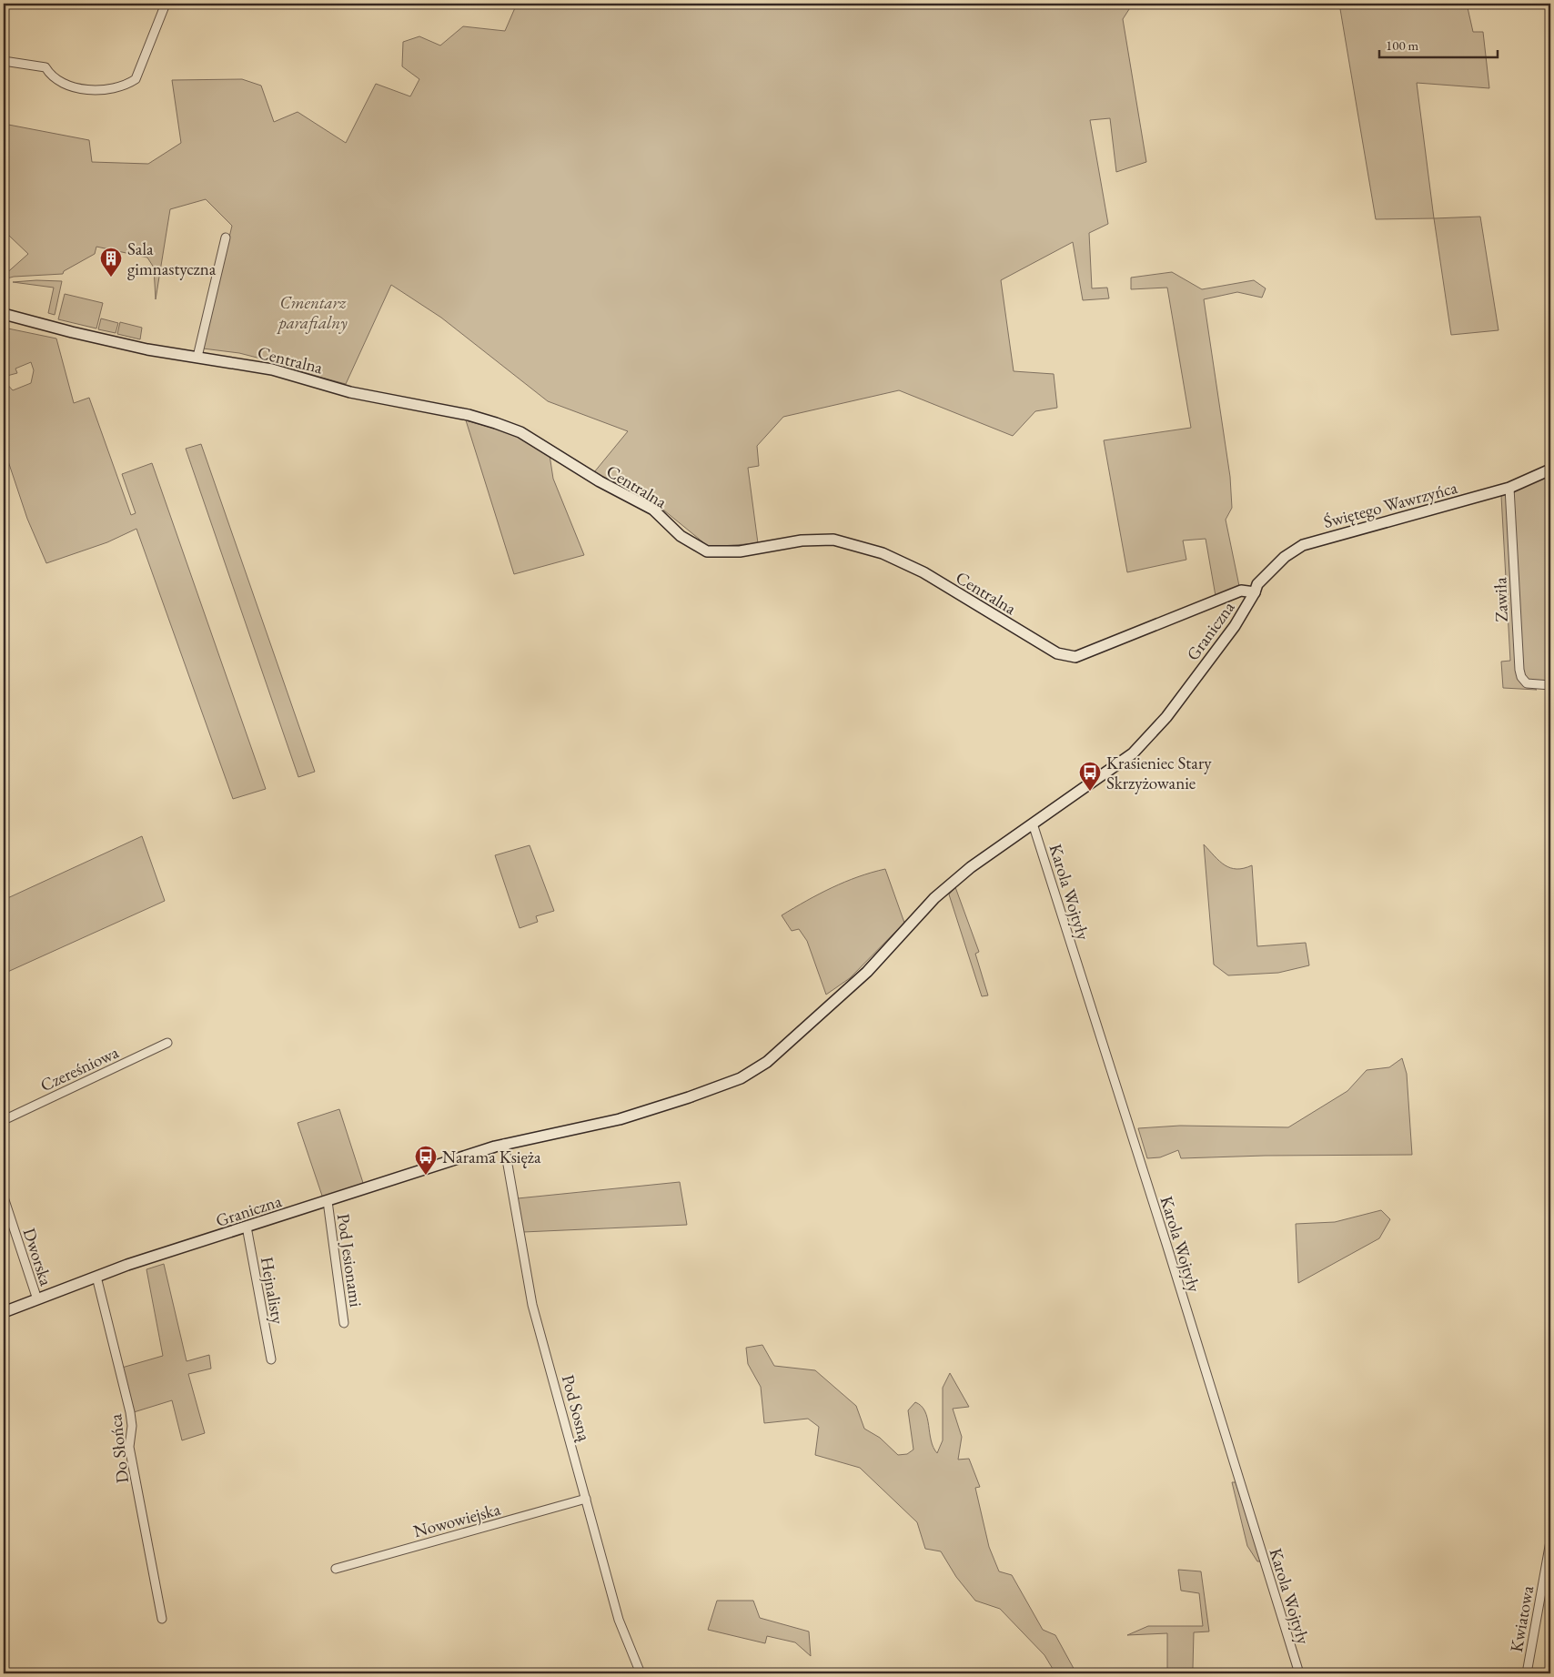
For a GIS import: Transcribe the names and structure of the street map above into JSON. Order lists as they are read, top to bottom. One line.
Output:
{"streets":{"street":["Centralna","Świętego Wawrzyńca","Zawiła","Graniczna","Karola Wojtyły","Czereśniowa","Dworska","Pod Jesionami","Hejnalisty","Pod Sosną","Do Słońca","Nowowiejska","Kwiatowa"]},"crossings":[["Centralna","Świętego Wawrzyńca"],["Centralna","Graniczna"],["Świętego Wawrzyńca","Zawiła"],["Świętego Wawrzyńca","Graniczna"],["Graniczna","Karola Wojtyły"],["Graniczna","Dworska"],["Graniczna","Pod Jesionami"],["Graniczna","Hejnalisty"],["Graniczna","Pod Sosną"],["Graniczna","Do Słońca"],["Pod Sosną","Nowowiejska"]],"parks":["Cmentarz parafialny"],"places":{"building":["Sala gimnastyczna"],"bus stop":["Krasieniec Stary Skrzyżowanie","Narama Księża"]},"scale_bar":"100 m"}
